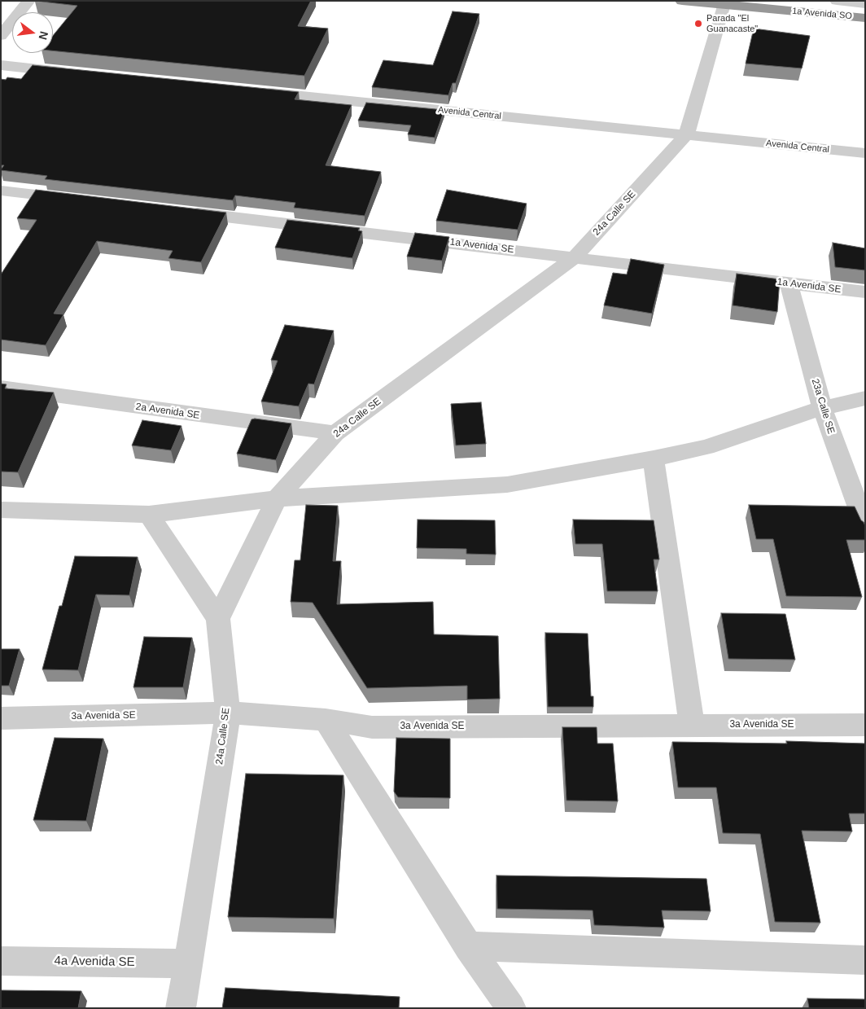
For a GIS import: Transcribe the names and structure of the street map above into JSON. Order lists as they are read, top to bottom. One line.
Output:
{"streets":{"highway":["1a Avenida SO"],"street":["Avenida Central","24a Calle SE","1a Avenida SE","23a Calle SE","2a Avenida SE","3a Avenida SE","4a Avenida SE"]},"crossings":[["1a Avenida SO","24a Calle SE"],["Avenida Central","24a Calle SE"],["24a Calle SE","1a Avenida SE"],["24a Calle SE","2a Avenida SE"],["24a Calle SE","3a Avenida SE"],["24a Calle SE","4a Avenida SE"],["1a Avenida SE","23a Calle SE"]],"places":["Parada \"El Guanacaste\""],"north":"right"}
